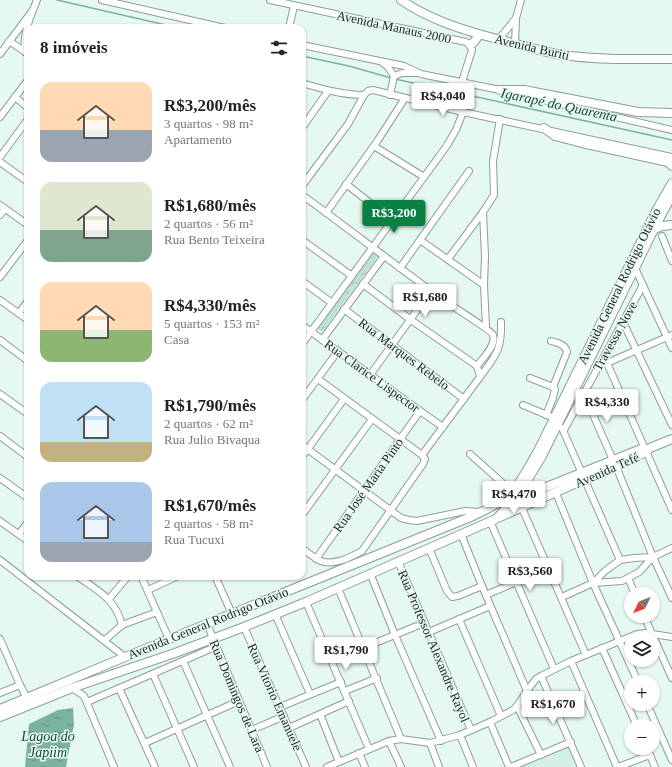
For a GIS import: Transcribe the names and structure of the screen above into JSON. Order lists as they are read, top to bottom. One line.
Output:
{"streets":{"main road":["Avenida Buriti","Avenida General Rodrigo Otávio","Avenida Tefé"],"street":["Avenida Manaus 2000","Travessa Nove","Rua Marques Rebelo","Rua Clarice Lispector","Rua José Maria Pinto","Rua Professor Alexandre Rayol","Rua Domingos de Lara","Rua Vitorio Emanuele"]},"crossings":[["Avenida General Rodrigo Otávio","Avenida Tefé"],["Avenida General Rodrigo Otávio","Rua Professor Alexandre Rayol"],["Avenida General Rodrigo Otávio","Rua Domingos de Lara"],["Avenida General Rodrigo Otávio","Rua Vitorio Emanuele"],["Rua Clarice Lispector","Rua José Maria Pinto"]],"water":["Igarapé do Quarenta","Lagoa do Japiim"],"north":"bottom left","page":{"heading":"8 imóveis","list":[{"name":"R$3,200/mês","note":"3 quartos · 98 m² · Apartamento"},{"name":"R$1,680/mês","note":"2 quartos · 56 m² · Rua Bento Teixeira"},{"name":"R$4,330/mês","note":"5 quartos · 153 m² · Casa"},{"name":"R$1,790/mês","note":"2 quartos · 62 m² · Rua Julio Bivaqua"},{"name":"R$1,670/mês","note":"2 quartos · 58 m² · Rua Tucuxi"}],"price":["R$4,040","R$3,200","R$1,680","R$4,330","R$4,470","R$3,560","R$1,790","R$1,670"],"map_buttons":["+","−"]}}
